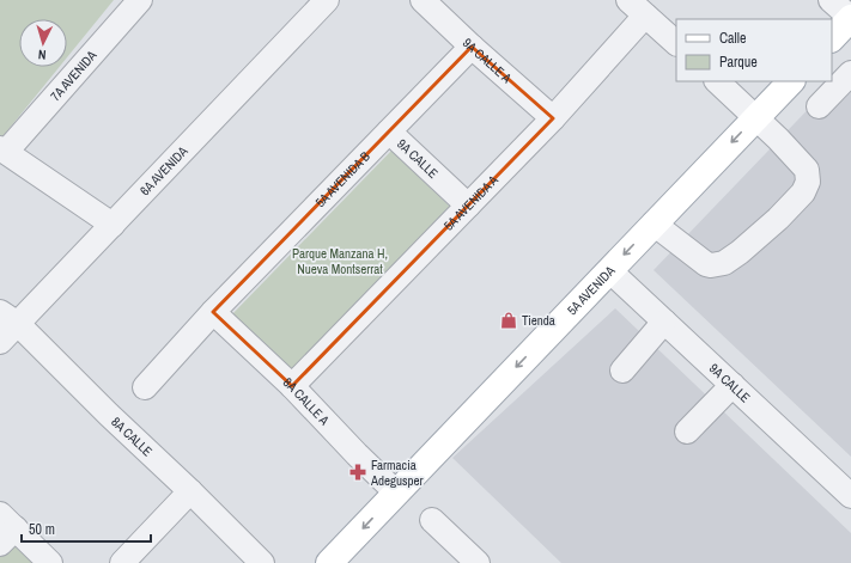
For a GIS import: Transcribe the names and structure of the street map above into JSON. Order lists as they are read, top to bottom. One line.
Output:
{"streets":{"main road":["5A AVENIDA"],"street":["9A CALLE A","7A AVENIDA","9A CALLE","6A AVENIDA","5A AVENIDA B","5A AVENIDA A","8A CALLE A","8A CALLE"]},"crossings":[["9A CALLE A","5A AVENIDA B"],["9A CALLE A","5A AVENIDA A"],["9A CALLE","5A AVENIDA B"],["9A CALLE","5A AVENIDA A"],["9A CALLE","5A AVENIDA"],["6A AVENIDA","8A CALLE"],["5A AVENIDA B","8A CALLE A"],["5A AVENIDA A","8A CALLE A"],["5A AVENIDA","8A CALLE A"]],"one_way":["5A AVENIDA"],"parks":["Parque Manzana H, Nueva Montserrat"],"places":{"shop":["Tienda"],"pharmacy":["Farmacia Adegusper"]},"legend":["Calle","Parque"],"scale_bar":"50 m","north":"bottom"}
